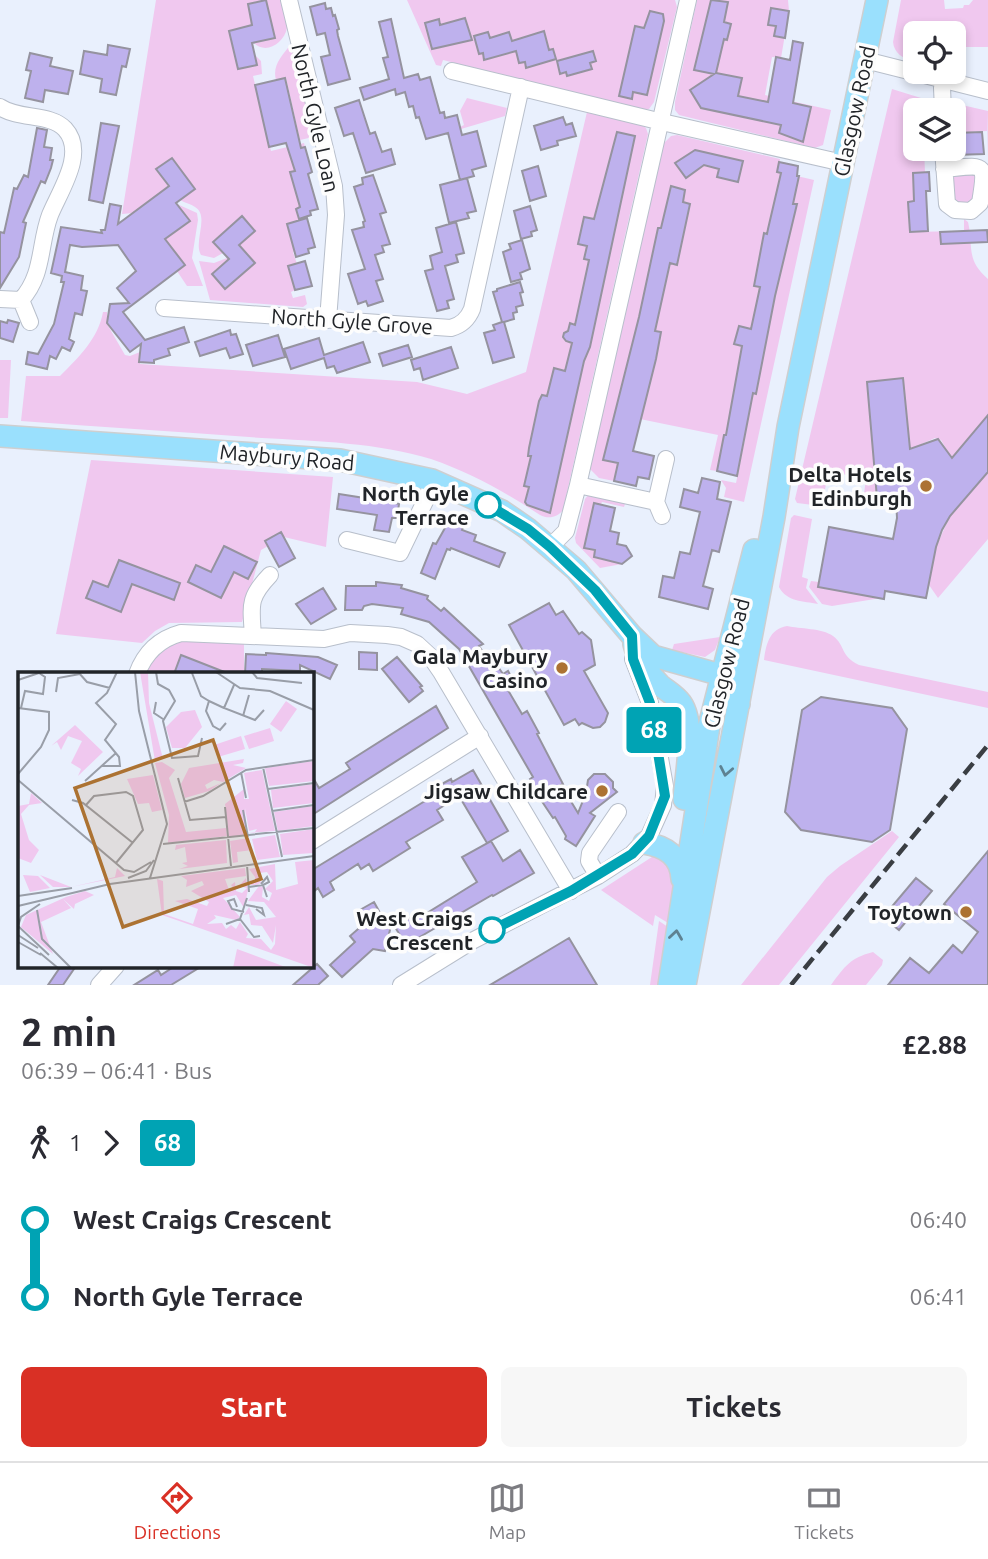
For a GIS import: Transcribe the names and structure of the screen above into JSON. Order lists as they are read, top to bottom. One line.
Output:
{"streets":{"main road":["Glasgow Road","Maybury Road"],"street":["North Gyle Loan","North Gyle Grove"]},"crossings":[["Glasgow Road","Maybury Road"],["North Gyle Loan","North Gyle Grove"]],"places":["Delta Hotels Edinburgh","North Gyle Terrace","Gala Maybury Casino","Jigsaw Childcare","Toytown","West Craigs Crescent"],"lines":["bus line 68"],"page":{"on_map":"68","heading":["2 min","06:39 – 06:41 · Bus","£2.88"],"legs":["1","68"],"list":[{"name":"West Craigs Crescent","value":"06:40"},{"name":"North Gyle Terrace","value":"06:41"}],"buttons":["Start","Tickets"],"tabs":["Directions","Map","Tickets"]}}
